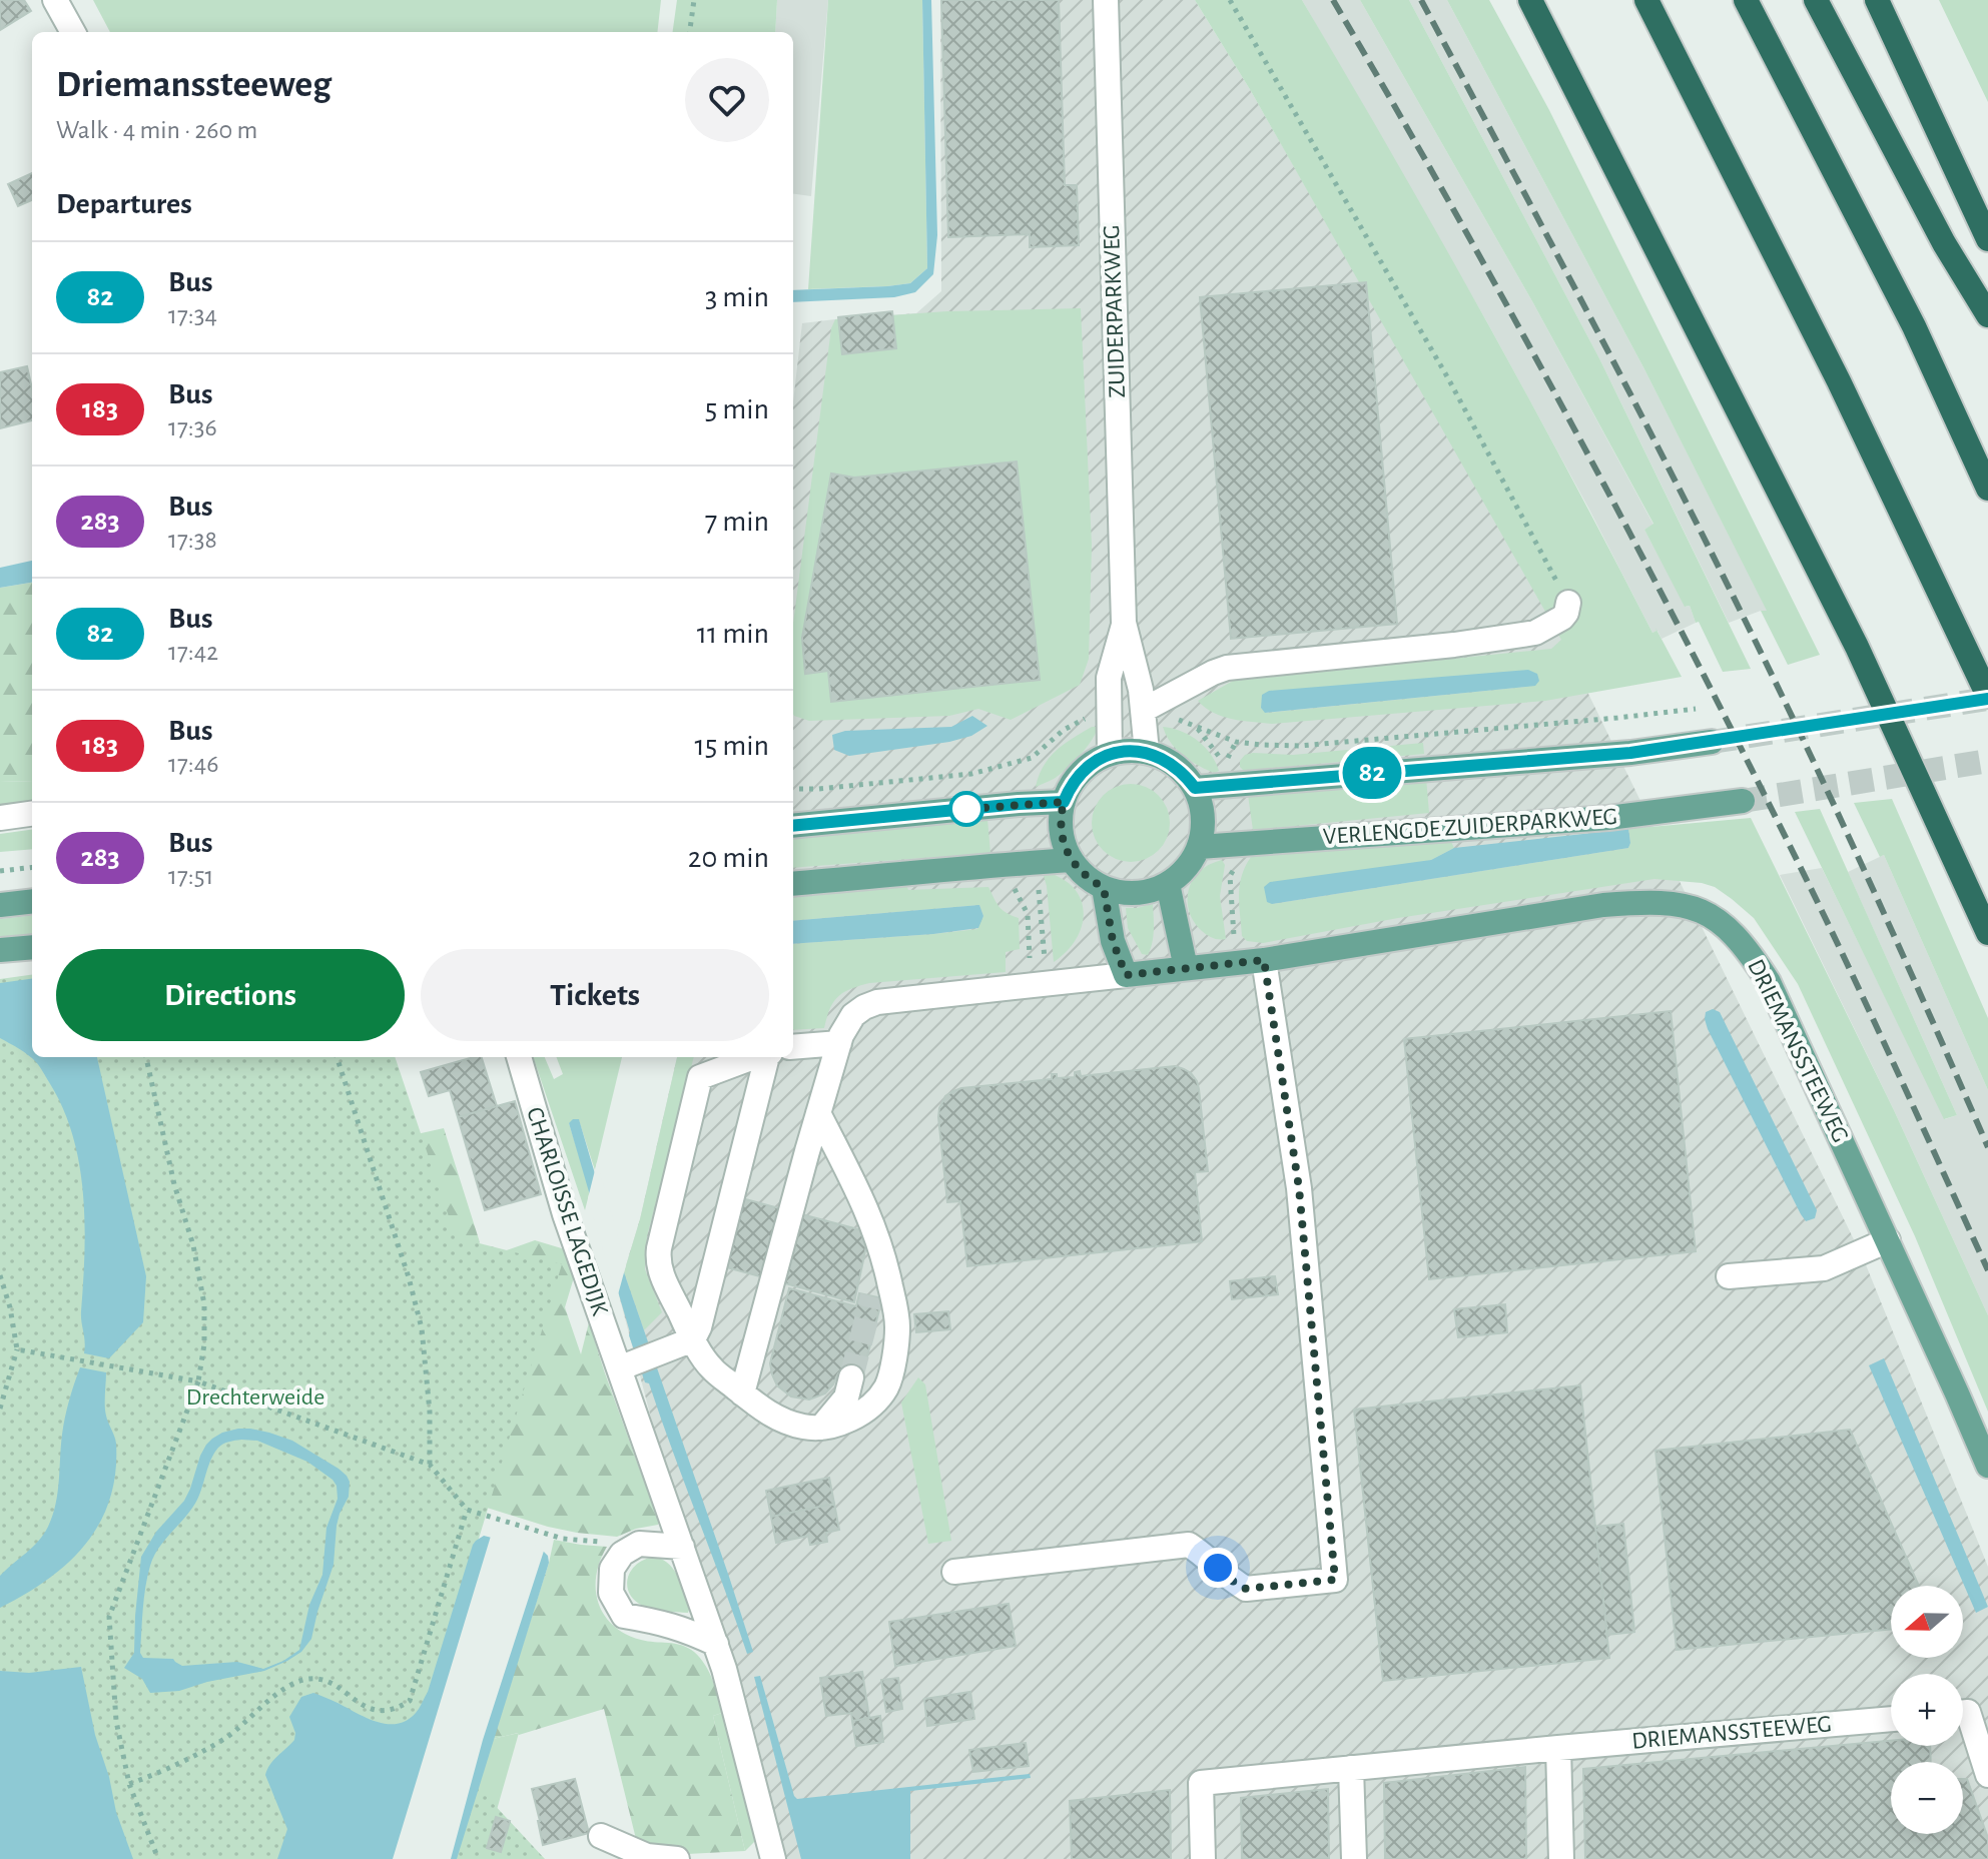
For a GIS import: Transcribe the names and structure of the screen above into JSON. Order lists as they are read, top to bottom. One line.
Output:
{"streets":{"main road":["VERLENGDE ZUIDERPARKWEG","DRIEMANSSTEEWEG"],"street":["ZUIDERPARKWEG","CHARLOISSE LAGEDIJK"]},"crossings":[["ZUIDERPARKWEG","VERLENGDE ZUIDERPARKWEG"]],"parks":["Drechterweide"],"lines":["bus line 82"],"north":"left","page":{"on_map":"82","heading":[["Driemanssteeweg","Walk · 4 min · 260 m"],"Departures"],"list":[{"mark":"82","name":"Bus","note":"17:34","value":"3 min"},{"mark":"183","name":"Bus","note":"17:36","value":"5 min"},{"mark":"283","name":"Bus","note":"17:38","value":"7 min"},{"mark":"82","name":"Bus","note":"17:42","value":"11 min"},{"mark":"183","name":"Bus","note":"17:46","value":"15 min"},{"mark":"283","name":"Bus","note":"17:51","value":"20 min"}],"buttons":["Directions","Tickets"],"map_buttons":["+","−"]}}
